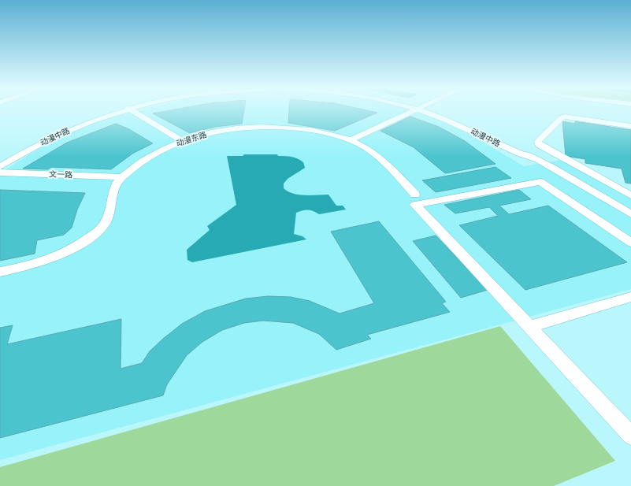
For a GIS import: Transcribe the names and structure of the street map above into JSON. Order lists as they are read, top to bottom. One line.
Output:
{"streets":{"street":["动漫中路","动漫东路","文一路"]},"crossings":[["动漫东路","文一路"]]}
